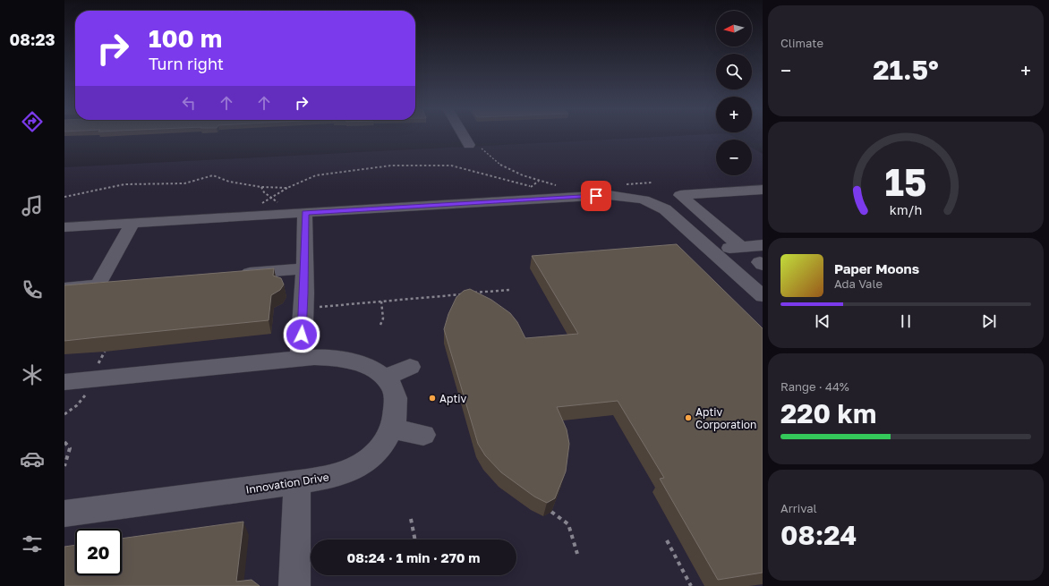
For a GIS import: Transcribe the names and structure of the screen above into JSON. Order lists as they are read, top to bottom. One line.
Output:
{"streets":{"street":["Innovation Drive"]},"places":["Aptiv","Aptiv Corporation"],"north":"left","page":{"tabs":"08:23","tile":["Climate",["Range · 44%","220 km"],["Arrival","08:24"]],"map_buttons":["+","−"],"turn":["100 m","Turn right"],"heat":["−","21.5°","+"],"song":["Paper Moons","Ada Vale"],"limit":"20","trip":"08:24 · 1 min · 270 m","gauge":["15","km/h"]}}
